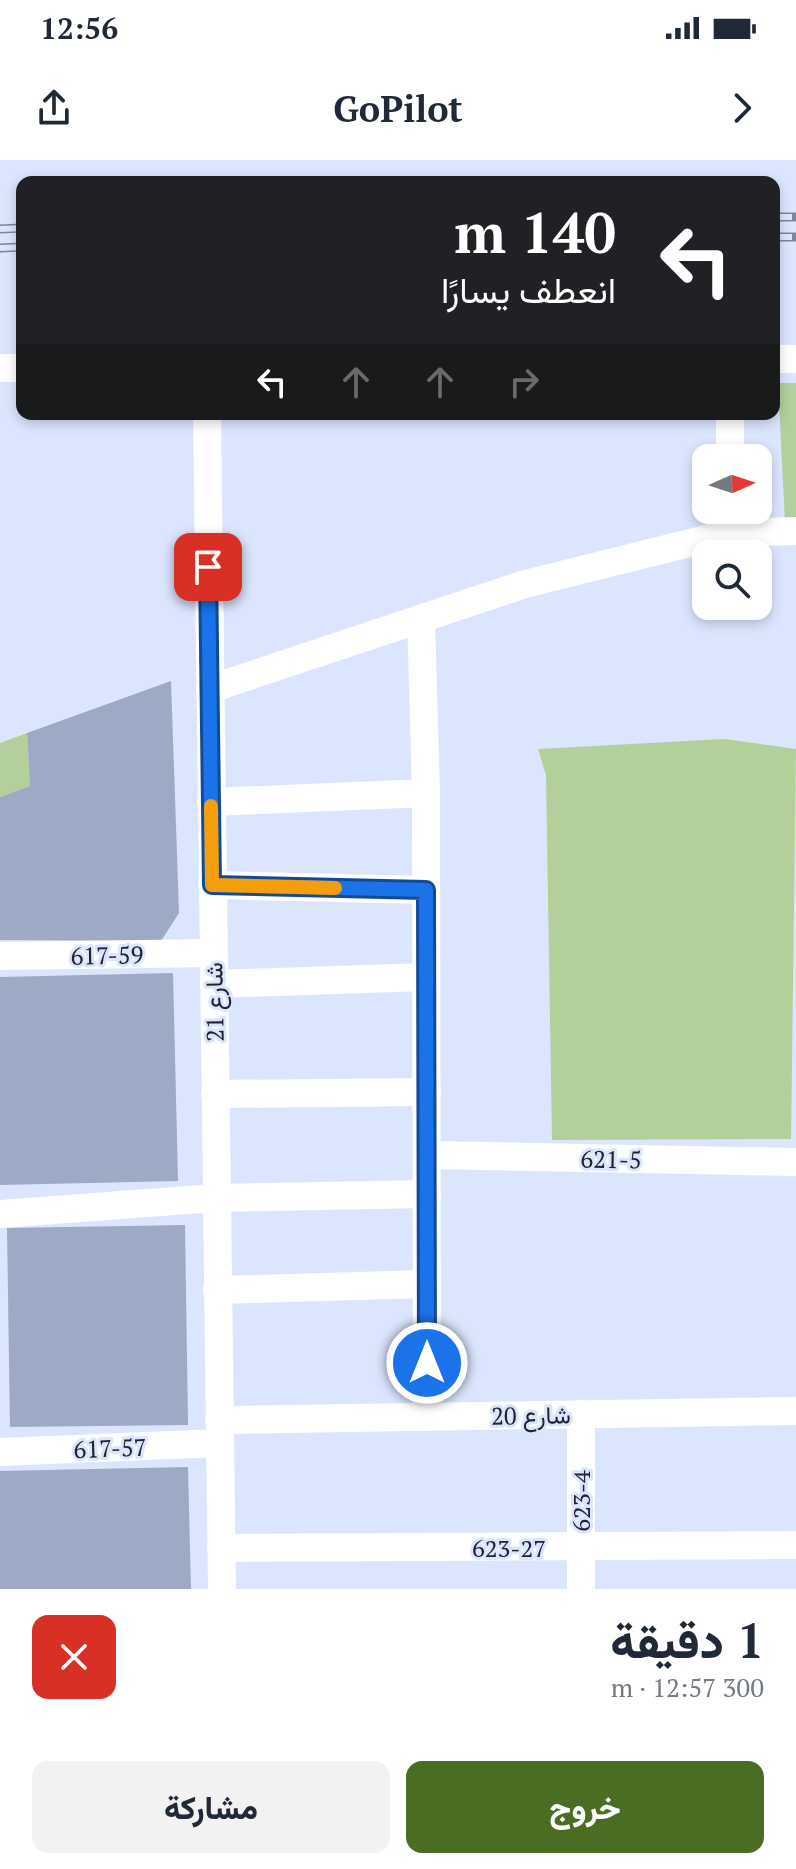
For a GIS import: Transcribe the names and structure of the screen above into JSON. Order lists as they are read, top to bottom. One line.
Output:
{"streets":{"street":["617-59","شارع 21","621-5","شارع 20","617-57","623-4","623-27"]},"crossings":[["617-59","شارع 21"],["شارع 21","شارع 20"],["شارع 21","617-57"],["شارع 21","623-27"],["شارع 20","617-57"],["شارع 20","623-4"],["623-4","623-27"]],"north":"right","page":{"status":"12:56","header":"GoPilot","turn":["140 m","انعطف يسارًا"],"heading":["1 دقيقة","300 m · 12:57"],"buttons":["خروج","مشاركة"]}}
